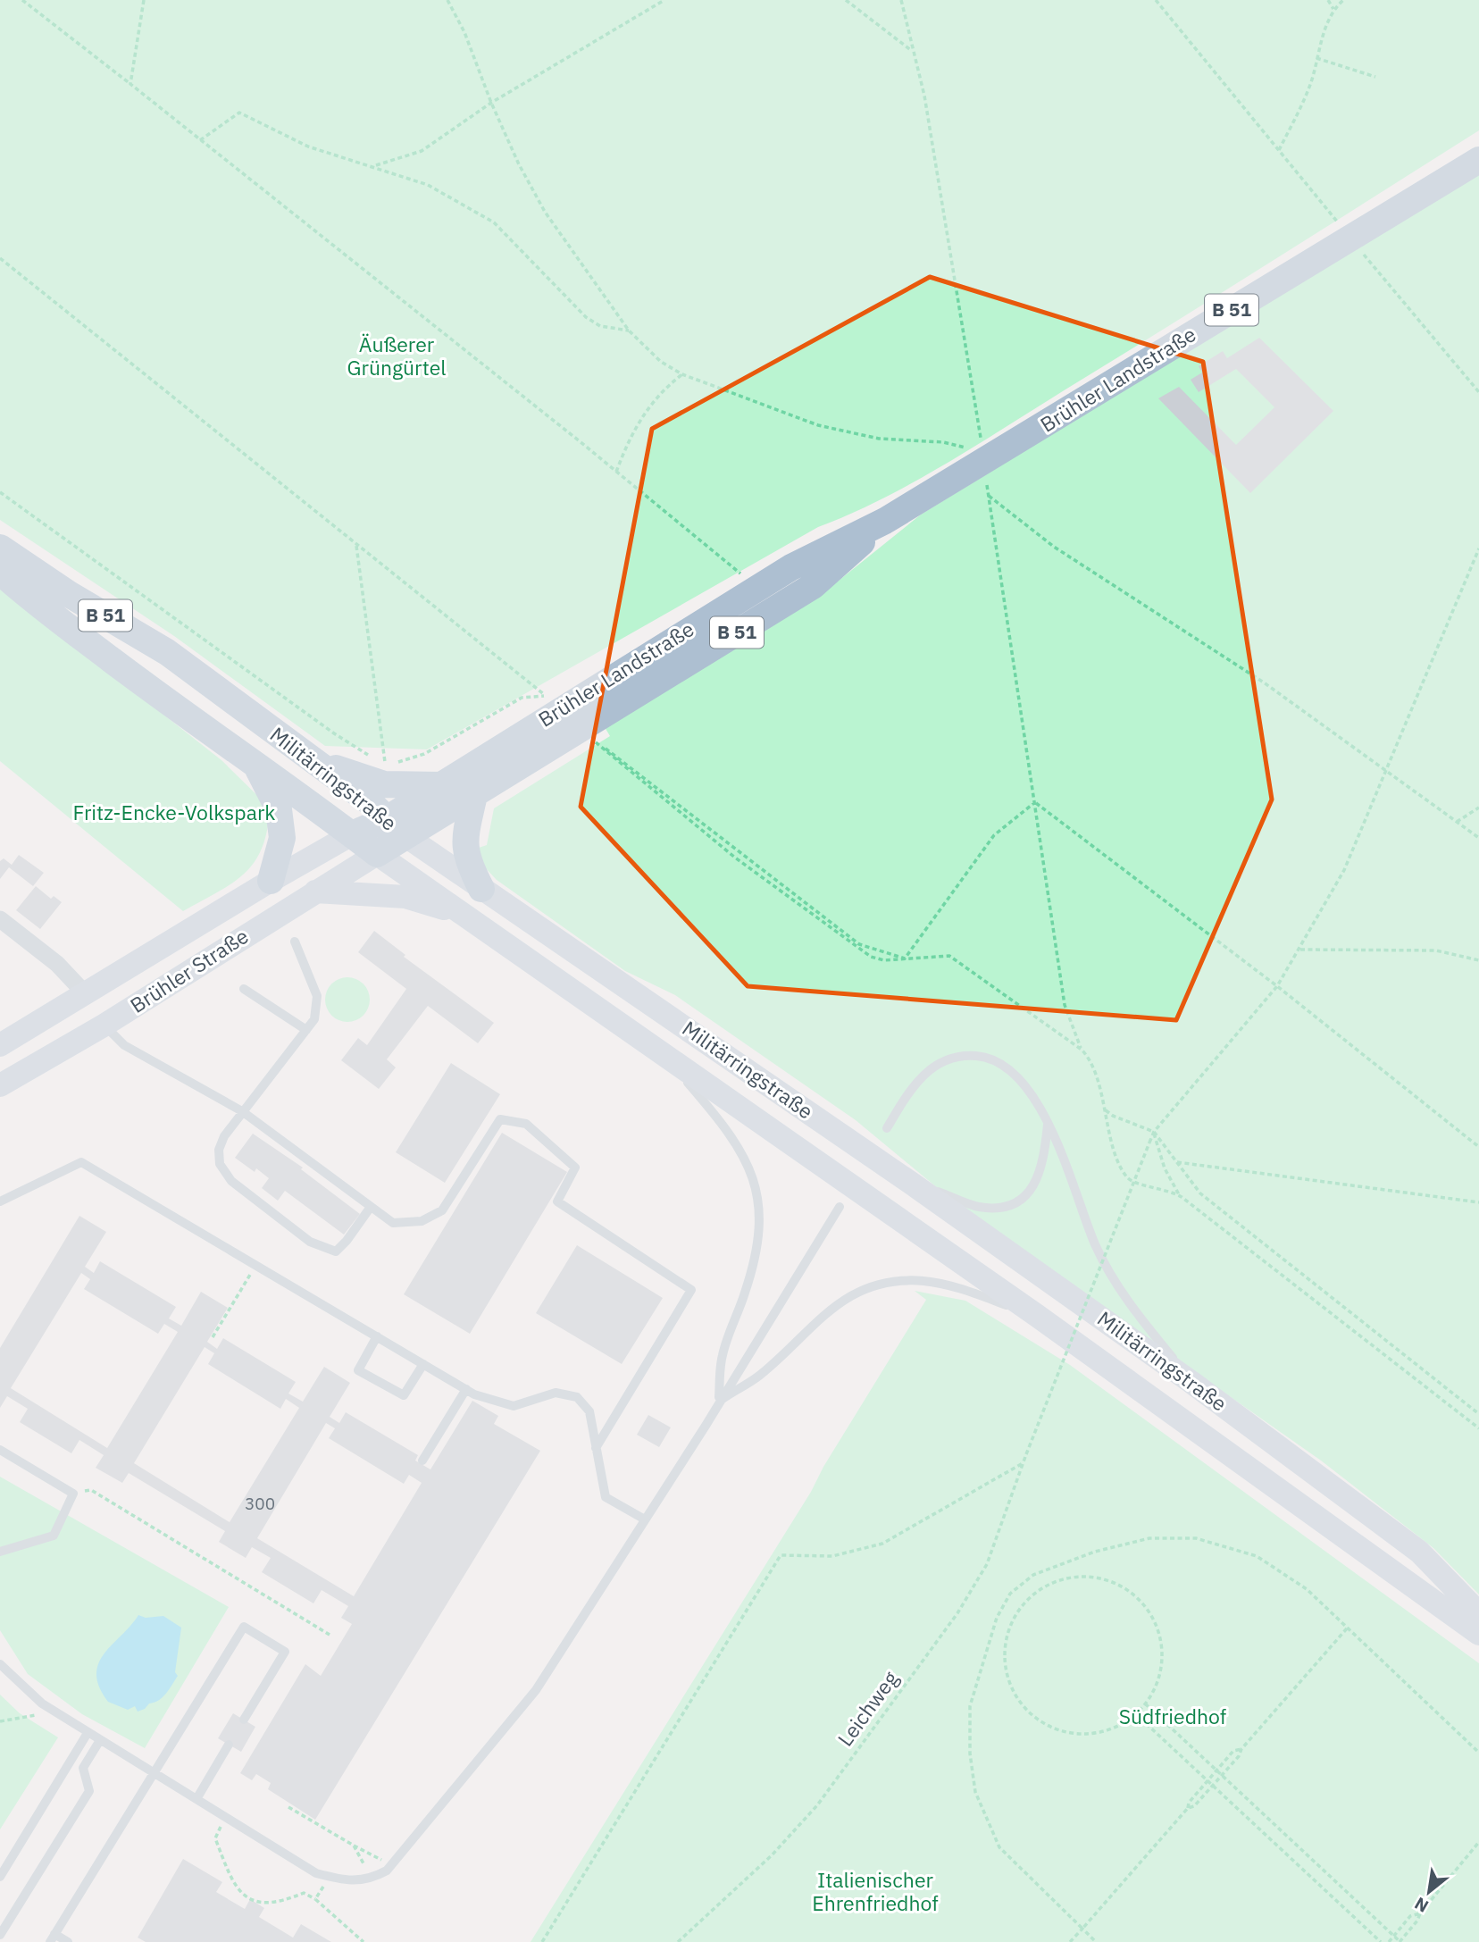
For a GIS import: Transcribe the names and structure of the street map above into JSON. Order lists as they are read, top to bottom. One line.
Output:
{"streets":{"main road":["B 51","Brühler Landstraße","Militärringstraße","Brühler Straße"],"path":["Leichweg"]},"crossings":[["B 51","Brühler Landstraße"],["B 51","Militärringstraße"],["B 51","Brühler Straße"],["Brühler Landstraße","Militärringstraße"],["Brühler Landstraße","Brühler Straße"],["Militärringstraße","Brühler Straße"]],"parks":["Äußerer Grüngürtel","Fritz-Encke-Volkspark","Südfriedhof","Italienischer Ehrenfriedhof"],"house_numbers":["300"],"north":"bottom left"}
